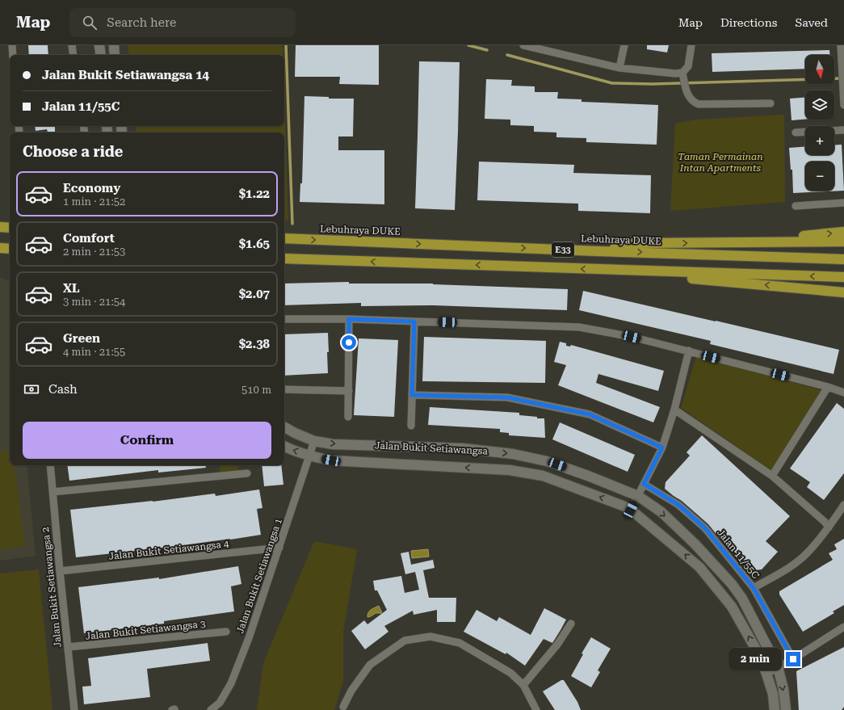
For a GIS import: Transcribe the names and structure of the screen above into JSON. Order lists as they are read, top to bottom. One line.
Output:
{"streets":{"highway":["Lebuhraya DUKE","E33"],"street":["Jalan Bukit Setiawangsa","Jalan Bukit Setiawangsa 4","Jalan 11/55C","Jalan Bukit Setiawangsa 1","Jalan Bukit Setiawangsa 2","Jalan Bukit Setiawangsa 3"]},"crossings":[["Jalan Bukit Setiawangsa","Jalan Bukit Setiawangsa 1"],["Jalan Bukit Setiawangsa 4","Jalan Bukit Setiawangsa 1"],["Jalan Bukit Setiawangsa 4","Jalan Bukit Setiawangsa 2"],["Jalan Bukit Setiawangsa 2","Jalan Bukit Setiawangsa 3"]],"parks":["Taman Permainan Intan Apartments"],"north":"bottom","page":{"header":"Map","search":"Search here","nav":["Map","Directions","Saved"],"map_buttons":["+","−"],"banner":["Jalan Bukit Setiawangsa 14","Jalan 11/55C"],"heading":"Choose a ride","list":[{"name":"Economy","note":"1 min · 21:52","value":"$1.22"},{"name":"Comfort","note":"2 min · 21:53","value":"$1.65"},{"name":"XL","note":"3 min · 21:54","value":"$2.07"},{"name":"Green","note":"4 min · 21:55","value":"$2.38"}],"pay":["Cash","510 m"],"buttons":"Confirm","bubble":"2 min"}}
